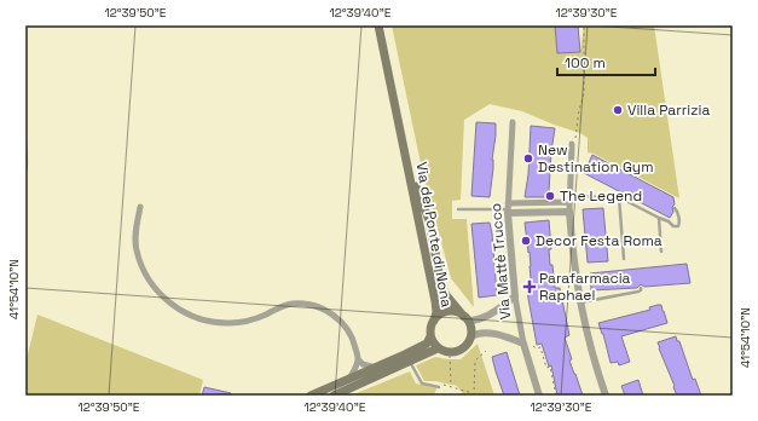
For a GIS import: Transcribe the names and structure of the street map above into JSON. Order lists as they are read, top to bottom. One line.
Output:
{"streets":{"main road":["Via del Ponte di Nona"],"street":["Via Mattè Trucco"]},"places":{"other":["Villa Parrizia","New Destination Gym","The Legend","Decor Festa Roma"],"health":["Parafarmacia Raphael"]},"scale_bar":"100 m","coordinates":["12°39'50\"E","12°39'40\"E","12°39'30\"E","41°54'10\"N"]}
